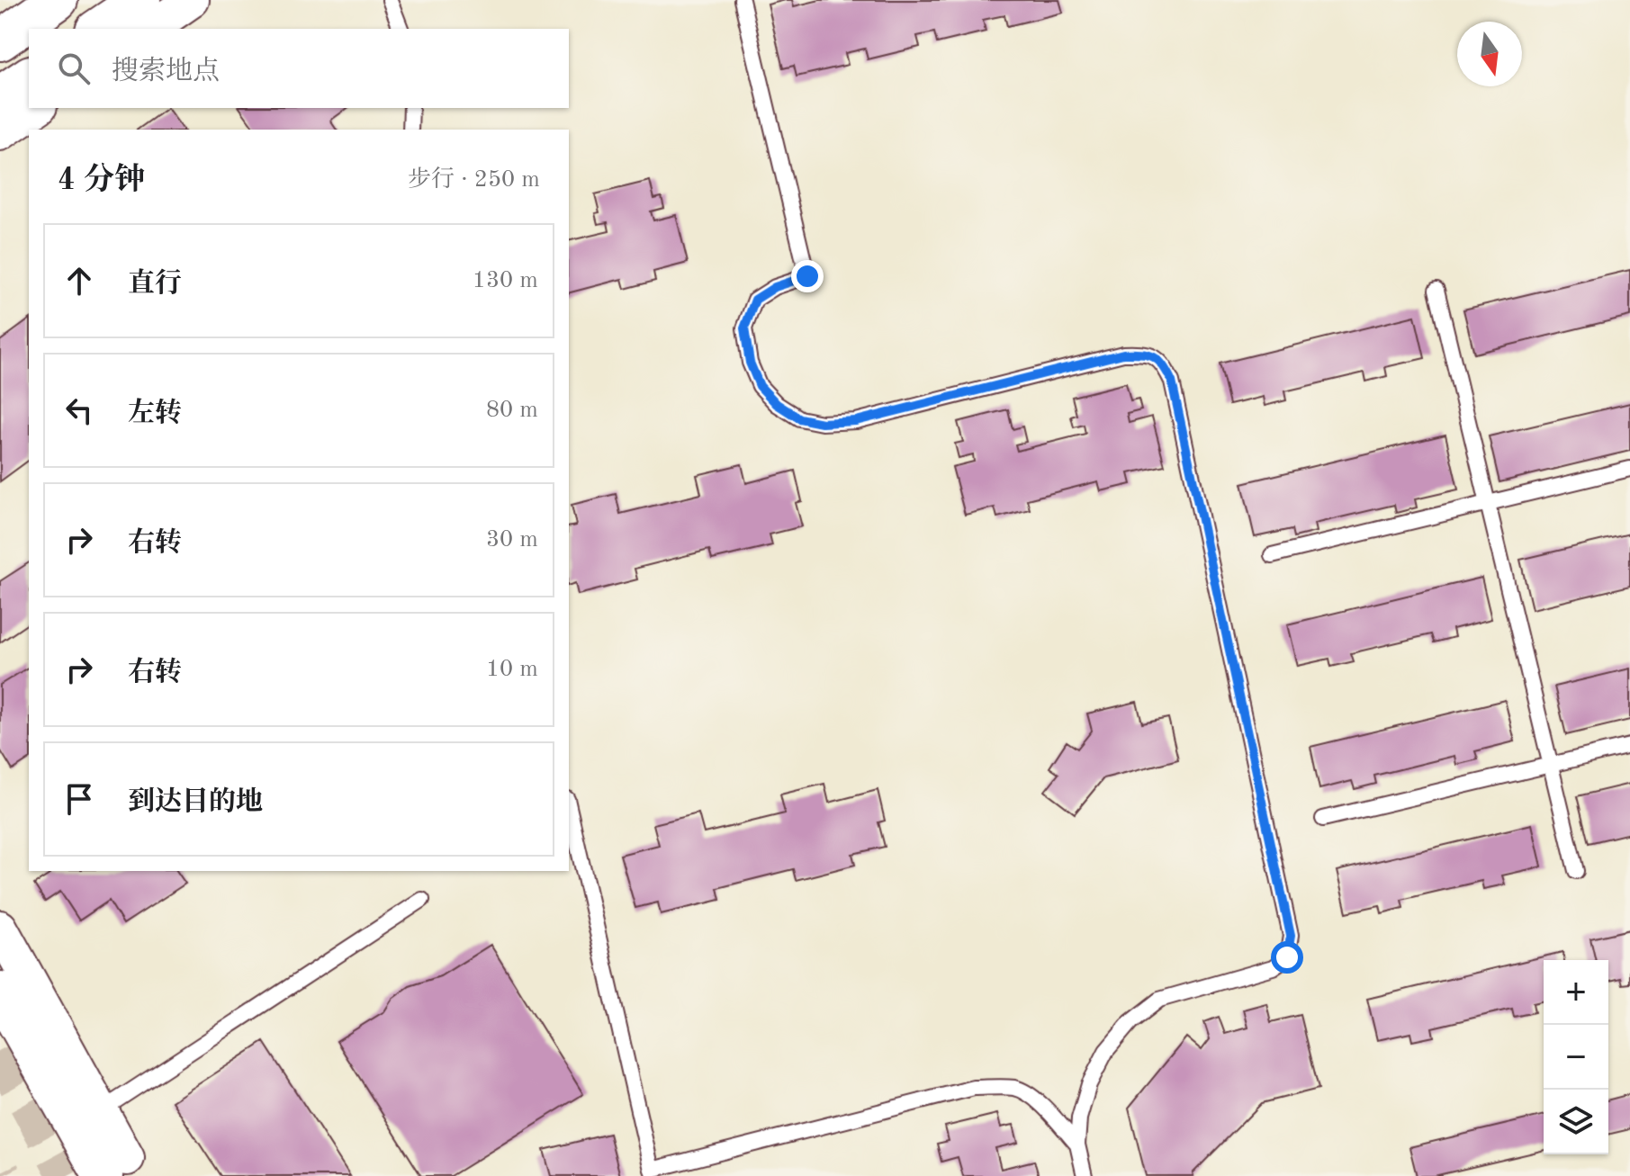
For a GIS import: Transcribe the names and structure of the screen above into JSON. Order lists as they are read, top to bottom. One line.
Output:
{"north":"bottom","page":{"search":"搜索地点","heading":["4 分钟","步行 · 250 m"],"list":[["直行","130 m"],["左转","80 m"],["右转","30 m"],["右转","10 m"],"到达目的地"],"map_buttons":["+","−"]}}
